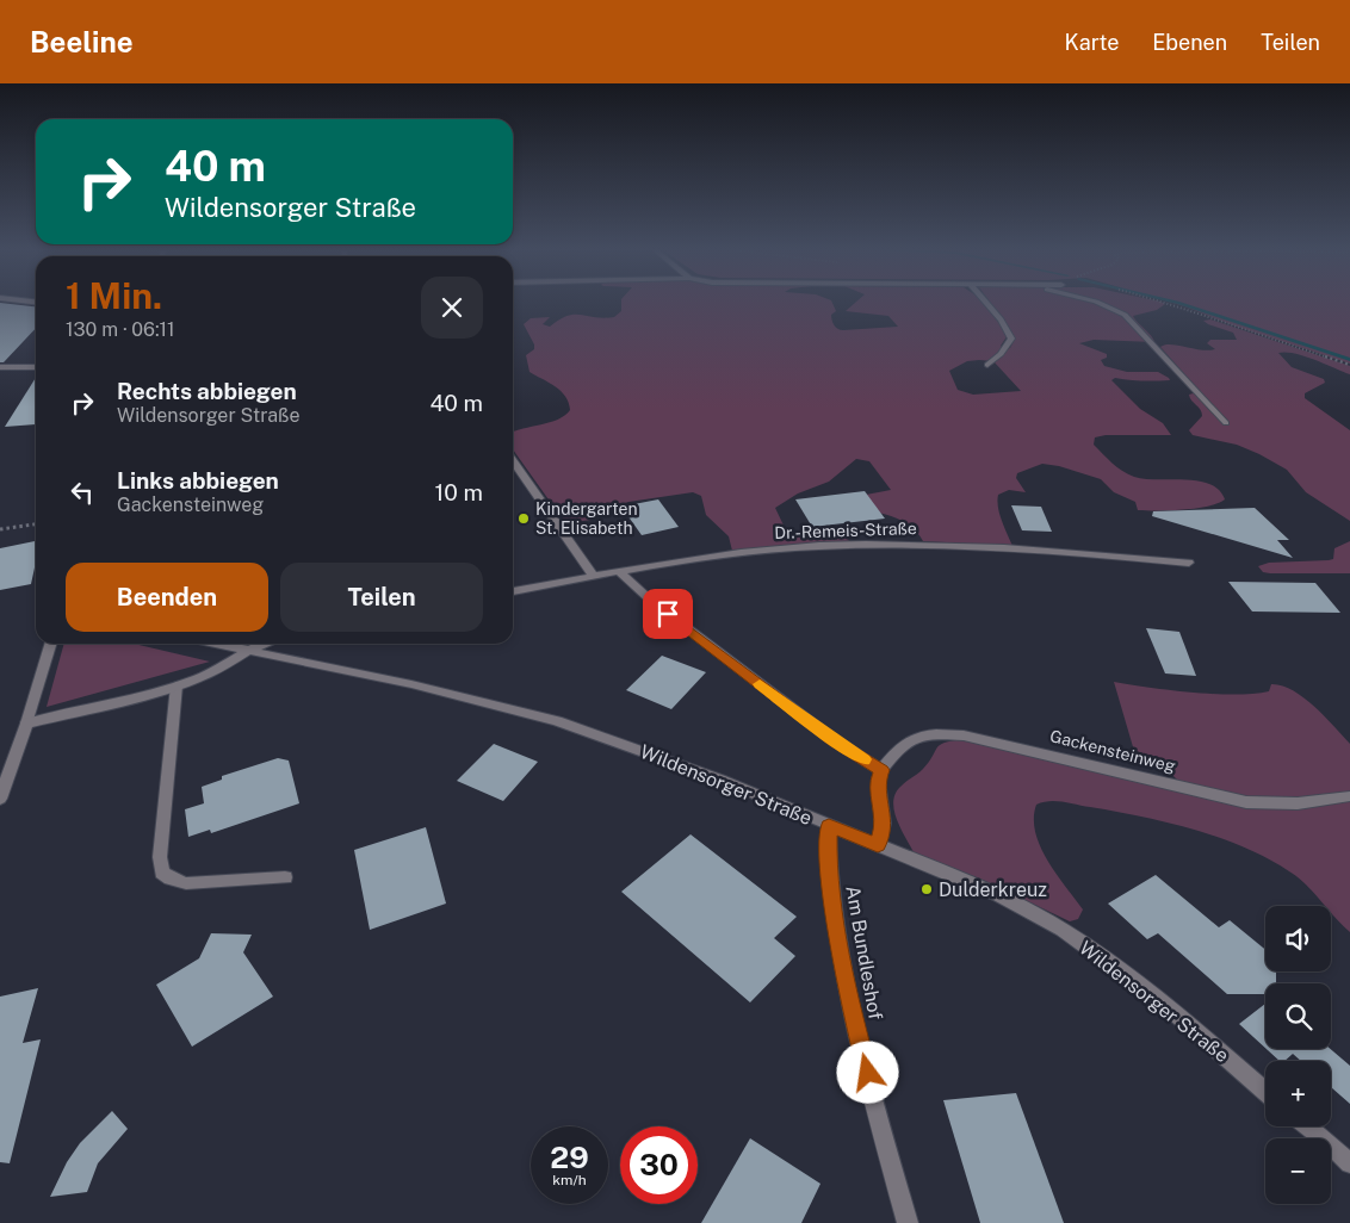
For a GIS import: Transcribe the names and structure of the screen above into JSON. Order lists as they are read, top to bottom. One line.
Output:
{"streets":{"street":["Dr.-Remeis-Straße","Gackensteinweg","Wildensorger Straße","Am Bundleshof"]},"crossings":[["Wildensorger Straße","Am Bundleshof"]],"places":["Kindergarten St. Elisabeth","Dulderkreuz"],"page":{"header":"Beeline","nav":["Karte","Ebenen","Teilen"],"turn":["40 m","Wildensorger Straße"],"heading":["1 Min.","130 m · 06:11"],"list":[{"name":"Rechts abbiegen","note":"Wildensorger Straße","value":"40 m"},{"name":"Links abbiegen","note":"Gackensteinweg","value":"10 m"}],"buttons":["Beenden","Teilen"],"map_buttons":["+","−"],"speed":"29 km/h","limit":"30"}}
